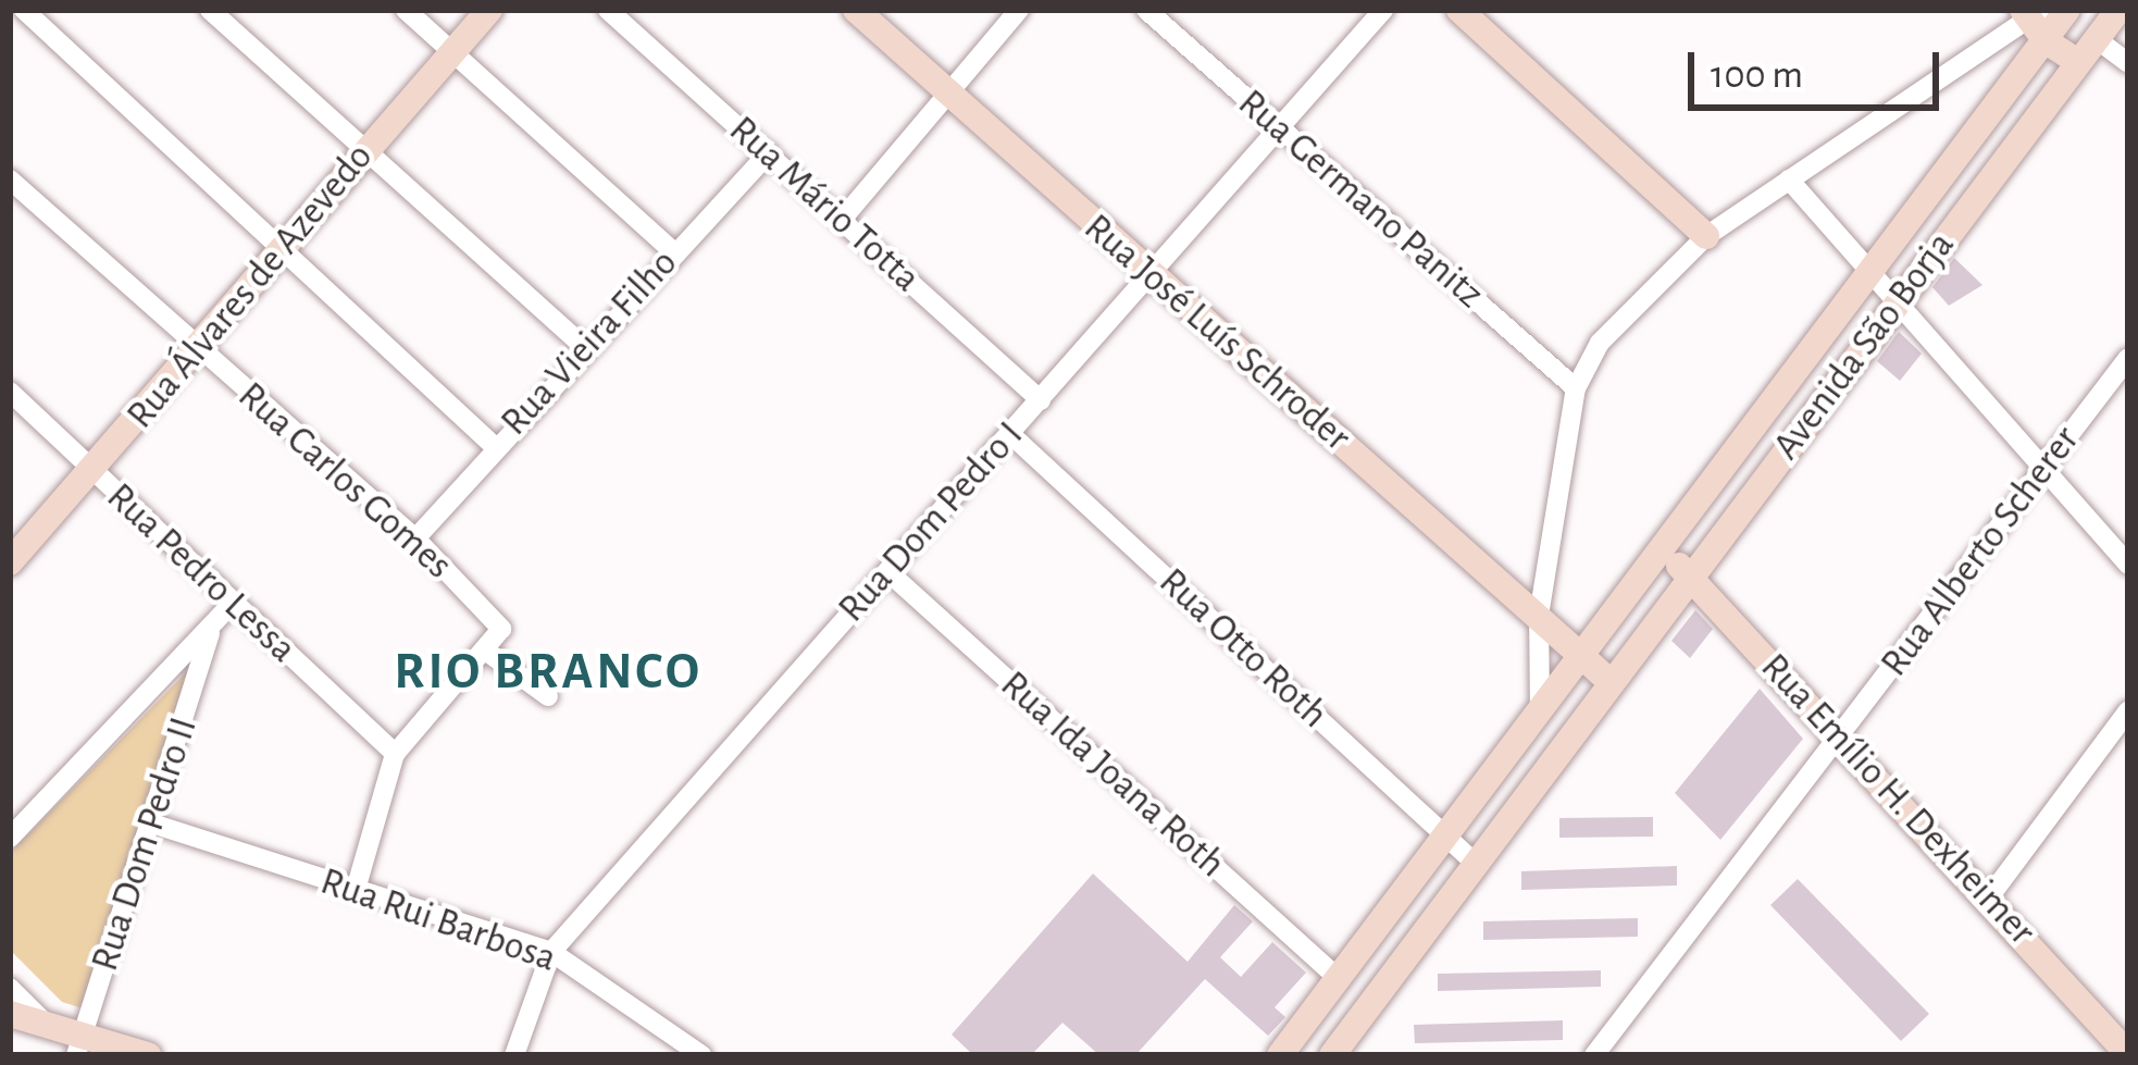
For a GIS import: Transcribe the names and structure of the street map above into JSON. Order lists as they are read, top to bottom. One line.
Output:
{"streets":{"street":["Rua Germano Panitz","Rua Mário Totta","Rua Álvares de Azevedo","Rua José Luís Schroder","Rua Vieira Filho","Avenida São Borja","Rua Carlos Gomes","Rua Dom Pedro I","Rua Alberto Scherer","Rua Pedro Lessa","Rua Otto Roth","Rua Ida Joana Roth","Rua Emílio H. Dexheimer","Rua Dom Pedro II","Rua Rui Barbosa"]},"crossings":[["Rua Germano Panitz","Rua Dom Pedro I"],["Rua Mário Totta","Rua Vieira Filho"],["Rua Mário Totta","Rua Dom Pedro I"],["Rua Álvares de Azevedo","Rua Carlos Gomes"],["Rua Álvares de Azevedo","Rua Pedro Lessa"],["Rua José Luís Schroder","Avenida São Borja"],["Rua José Luís Schroder","Rua Dom Pedro I"],["Rua Vieira Filho","Rua Carlos Gomes"],["Avenida São Borja","Rua Otto Roth"],["Avenida São Borja","Rua Ida Joana Roth"],["Avenida São Borja","Rua Emílio H. Dexheimer"],["Rua Dom Pedro I","Rua Otto Roth"],["Rua Dom Pedro I","Rua Ida Joana Roth"],["Rua Dom Pedro I","Rua Rui Barbosa"],["Rua Alberto Scherer","Rua Emílio H. Dexheimer"],["Rua Dom Pedro II","Rua Rui Barbosa"]],"districts":["RIO BRANCO"],"scale_bar":"100 m"}
